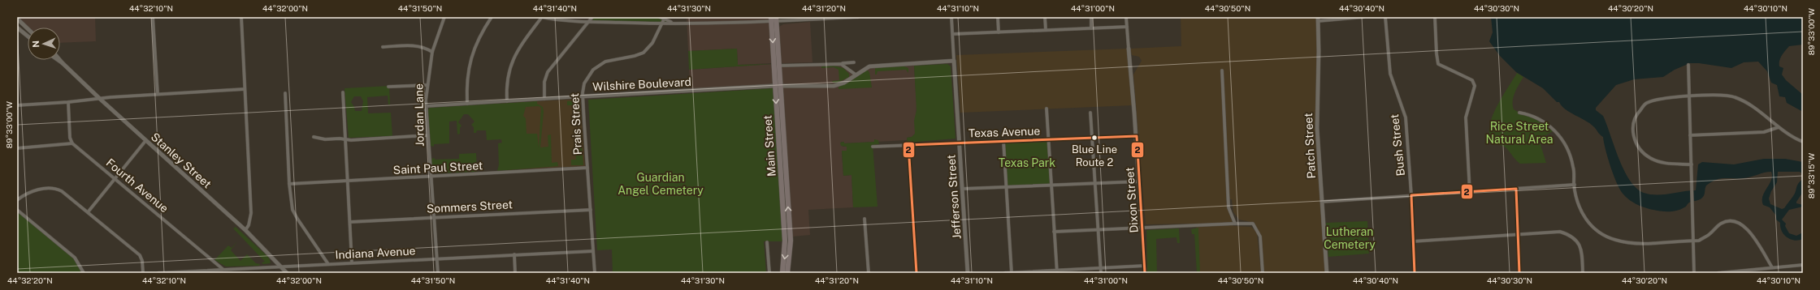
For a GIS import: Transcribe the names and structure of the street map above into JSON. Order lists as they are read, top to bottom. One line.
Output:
{"streets":{"main road":["Main Street"],"street":["Wilshire Boulevard","Jordan Lane","Prais Street","Texas Avenue","Bush Street","Patch Street","Stanley Street","Saint Paul Street","Fourth Avenue","Jefferson Street","Dixon Street","Sommers Street","Indiana Avenue"]},"crossings":[["Wilshire Boulevard","Jordan Lane"],["Wilshire Boulevard","Prais Street"],["Wilshire Boulevard","Main Street"],["Wilshire Boulevard","Jefferson Street"],["Jordan Lane","Saint Paul Street"],["Jordan Lane","Sommers Street"],["Jordan Lane","Indiana Avenue"],["Prais Street","Saint Paul Street"],["Prais Street","Sommers Street"],["Prais Street","Indiana Avenue"],["Texas Avenue","Jefferson Street"],["Texas Avenue","Dixon Street"],["Stanley Street","Indiana Avenue"],["Fourth Avenue","Indiana Avenue"]],"parks":["Rice Street Natural Area","Texas Park","Guardian Angel Cemetery","Lutheran Cemetery"],"places":["Blue Line Route 2"],"lines":["transit line 2"],"north":"left","coordinates":["44°32'10\"N","44°32'00\"N","44°31'50\"N","44°31'40\"N","44°31'30\"N","44°31'20\"N","44°31'10\"N","44°31'00\"N","44°30'50\"N","44°30'40\"N","44°30'30\"N","44°30'20\"N","44°30'10\"N","89°33'00\"W","89°33'15\"W","44°32'20\"N"]}
